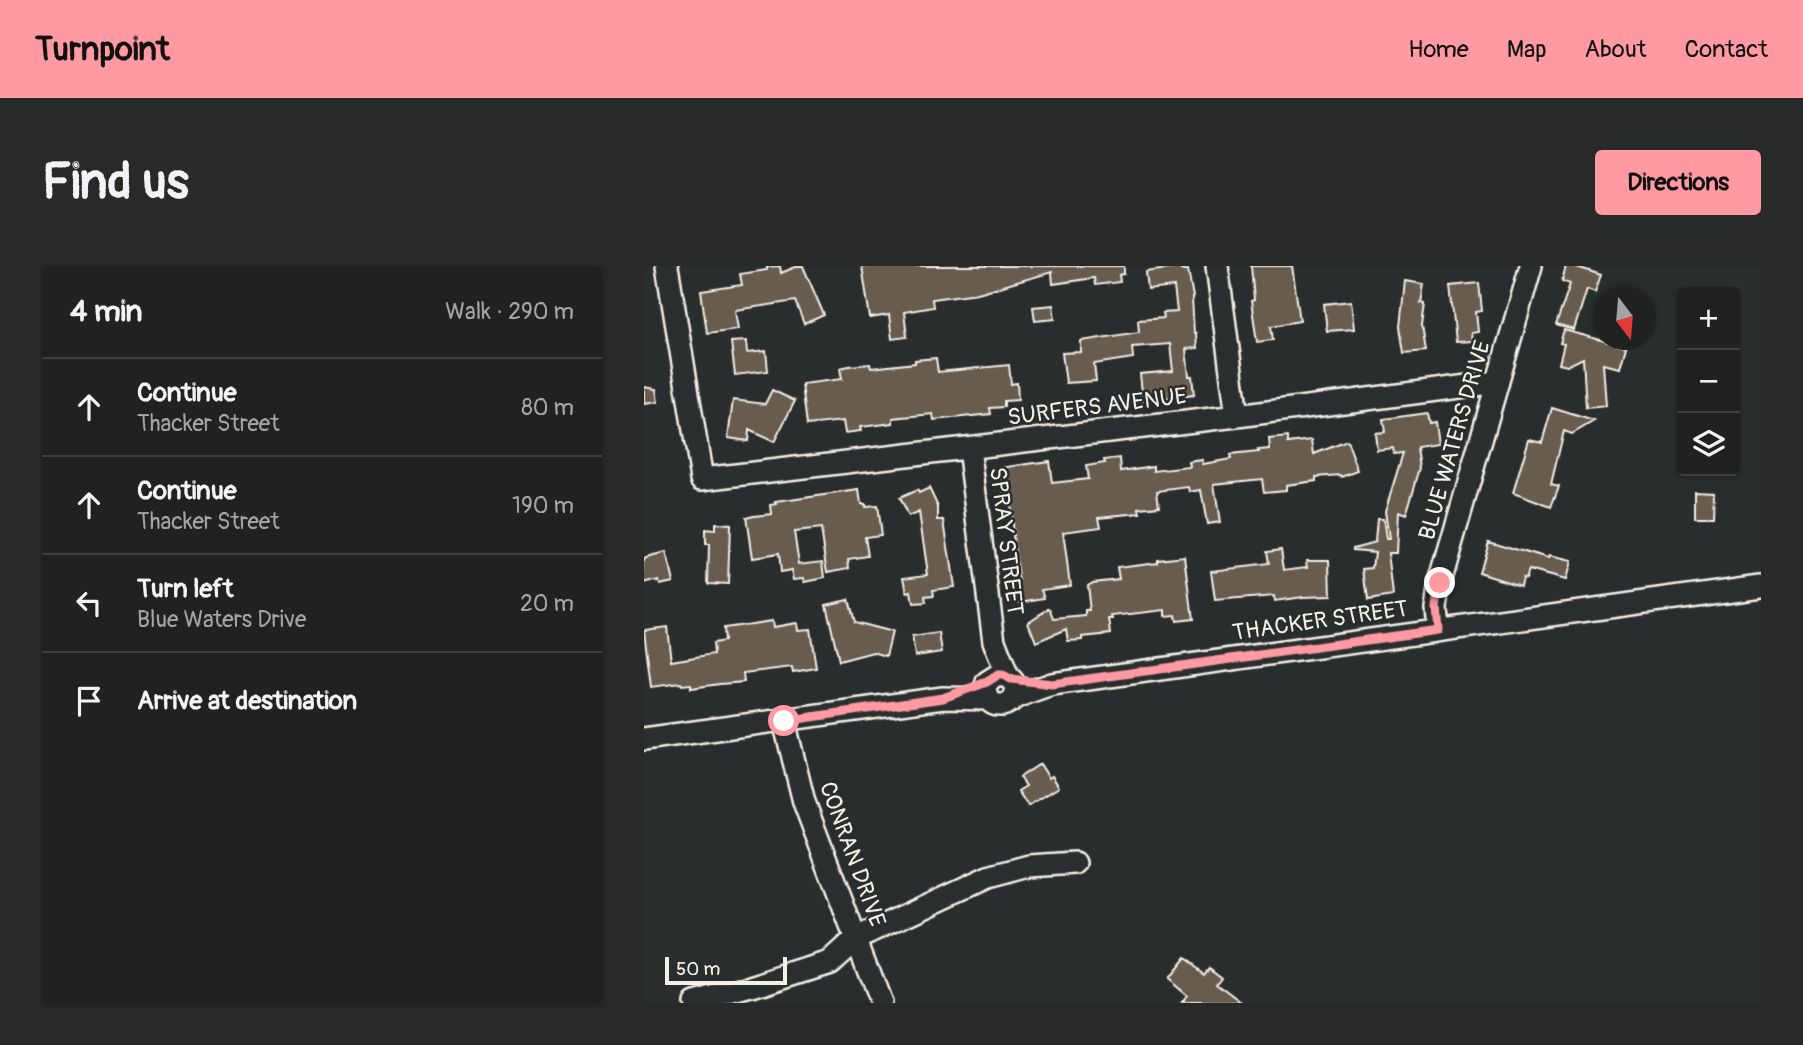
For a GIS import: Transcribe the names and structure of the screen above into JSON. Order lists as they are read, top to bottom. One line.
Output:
{"streets":{"street":["SURFERS AVENUE","BLUE WATERS DRIVE","SPRAY STREET","THACKER STREET","CONRAN DRIVE"]},"crossings":[["SURFERS AVENUE","BLUE WATERS DRIVE"],["SURFERS AVENUE","SPRAY STREET"],["BLUE WATERS DRIVE","THACKER STREET"],["SPRAY STREET","THACKER STREET"],["THACKER STREET","CONRAN DRIVE"]],"scale_bar":"50 m","north":"bottom","page":{"header":"Turnpoint","nav":["Home","Map","About","Contact"],"buttons":"Directions","title":"Find us","heading":["4 min","Walk · 290 m"],"map_buttons":["+","−"],"list":[["Continue","Thacker Street","80 m"],["Continue","Thacker Street","190 m"],["Turn left","Blue Waters Drive","20 m"],"Arrive at destination"],"scale":"50 m"}}
